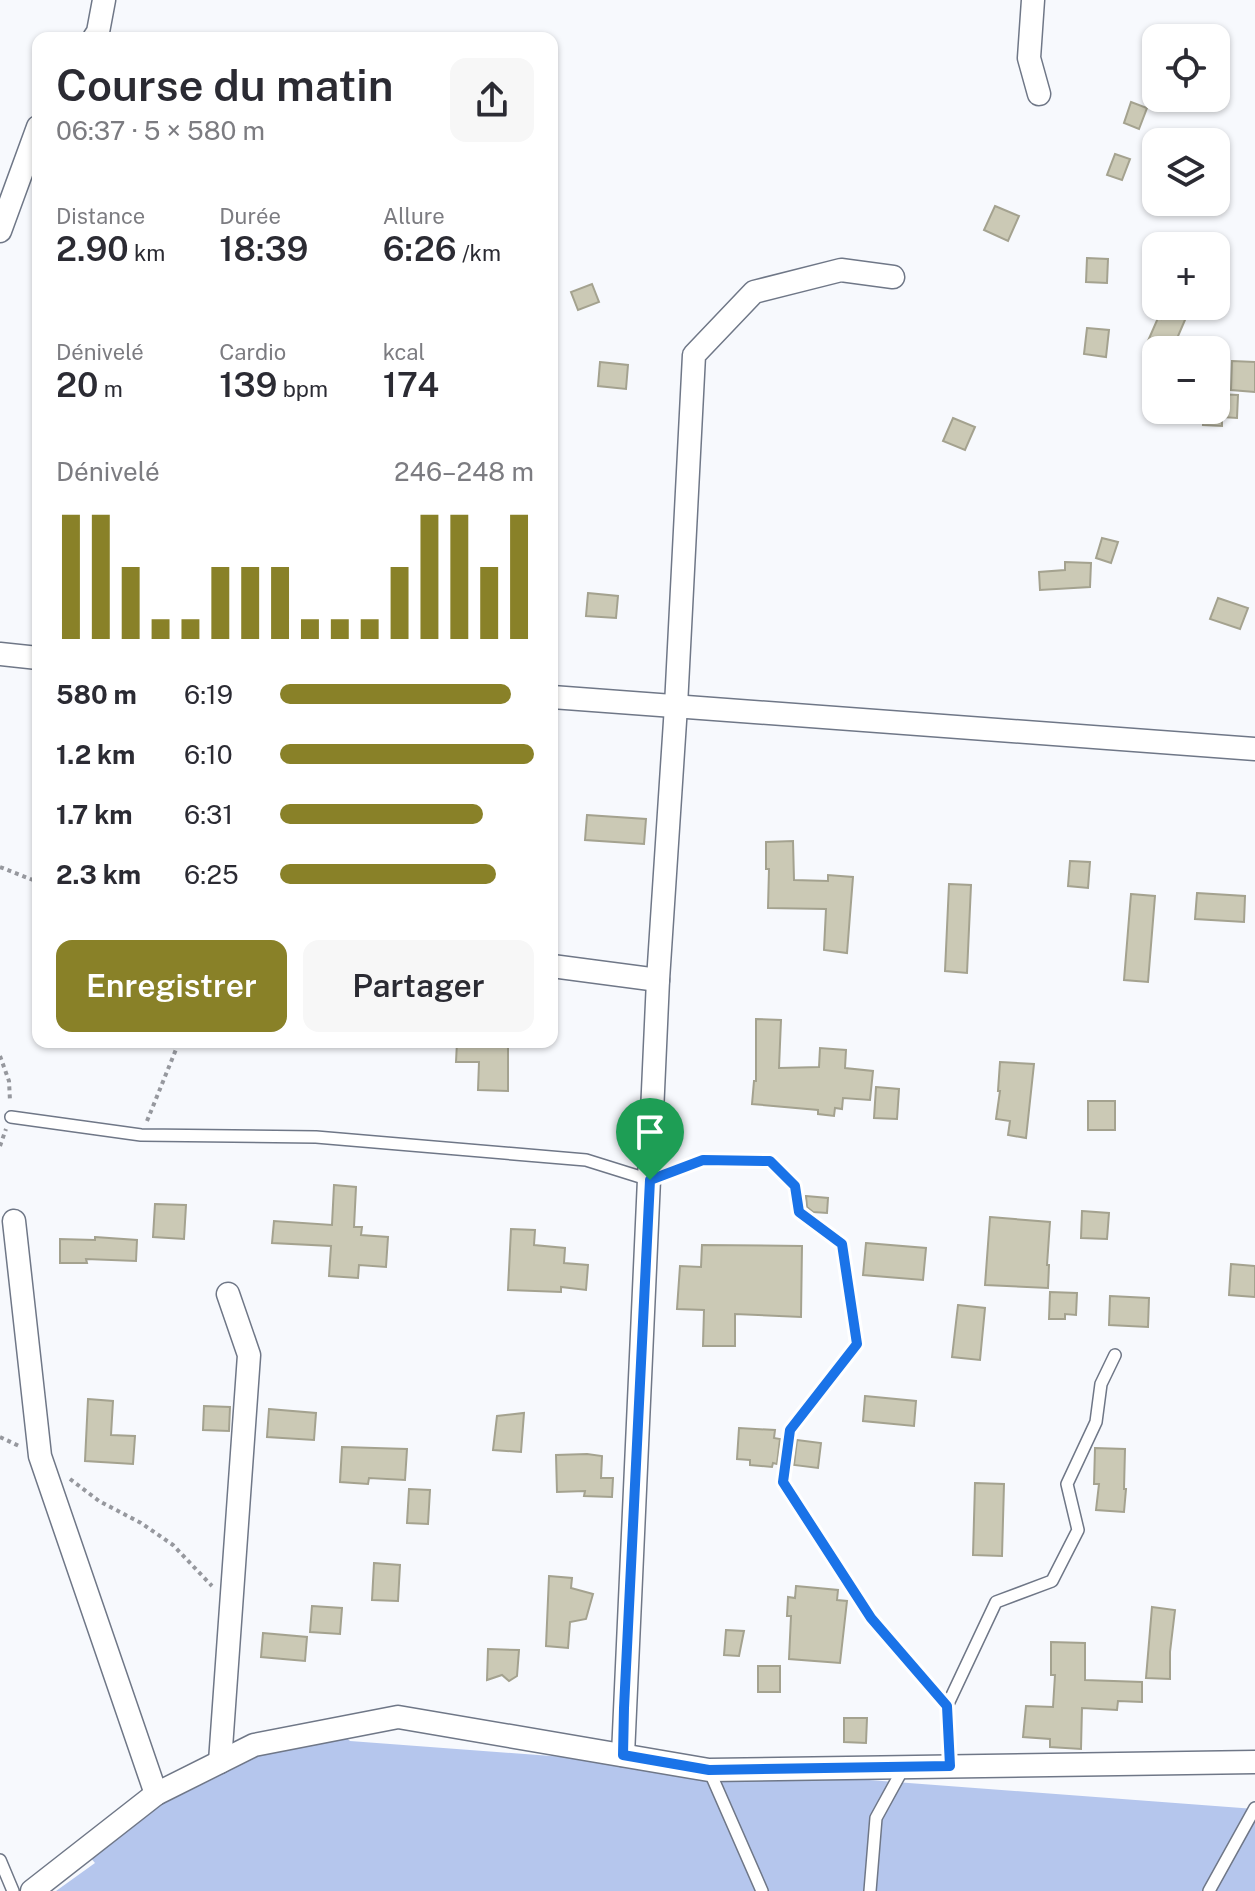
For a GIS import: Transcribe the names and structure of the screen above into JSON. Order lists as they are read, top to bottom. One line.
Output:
{"page":{"map_buttons":["+","−"],"heading":["Course du matin","06:37 · 5 × 580 m"],"stats":[["Distance","2.90 km"],["Durée","18:39"],["Allure","6:26 /km"],["Dénivelé","20 m"],["Cardio","139 bpm"],["kcal","174"]],"chart":["Dénivelé","246–248 m"],"list":[{"name":"580 m","note":"6:19"},{"name":"1.2 km","note":"6:10"},{"name":"1.7 km","note":"6:31"},{"name":"2.3 km","note":"6:25"}],"buttons":["Enregistrer","Partager"]}}
